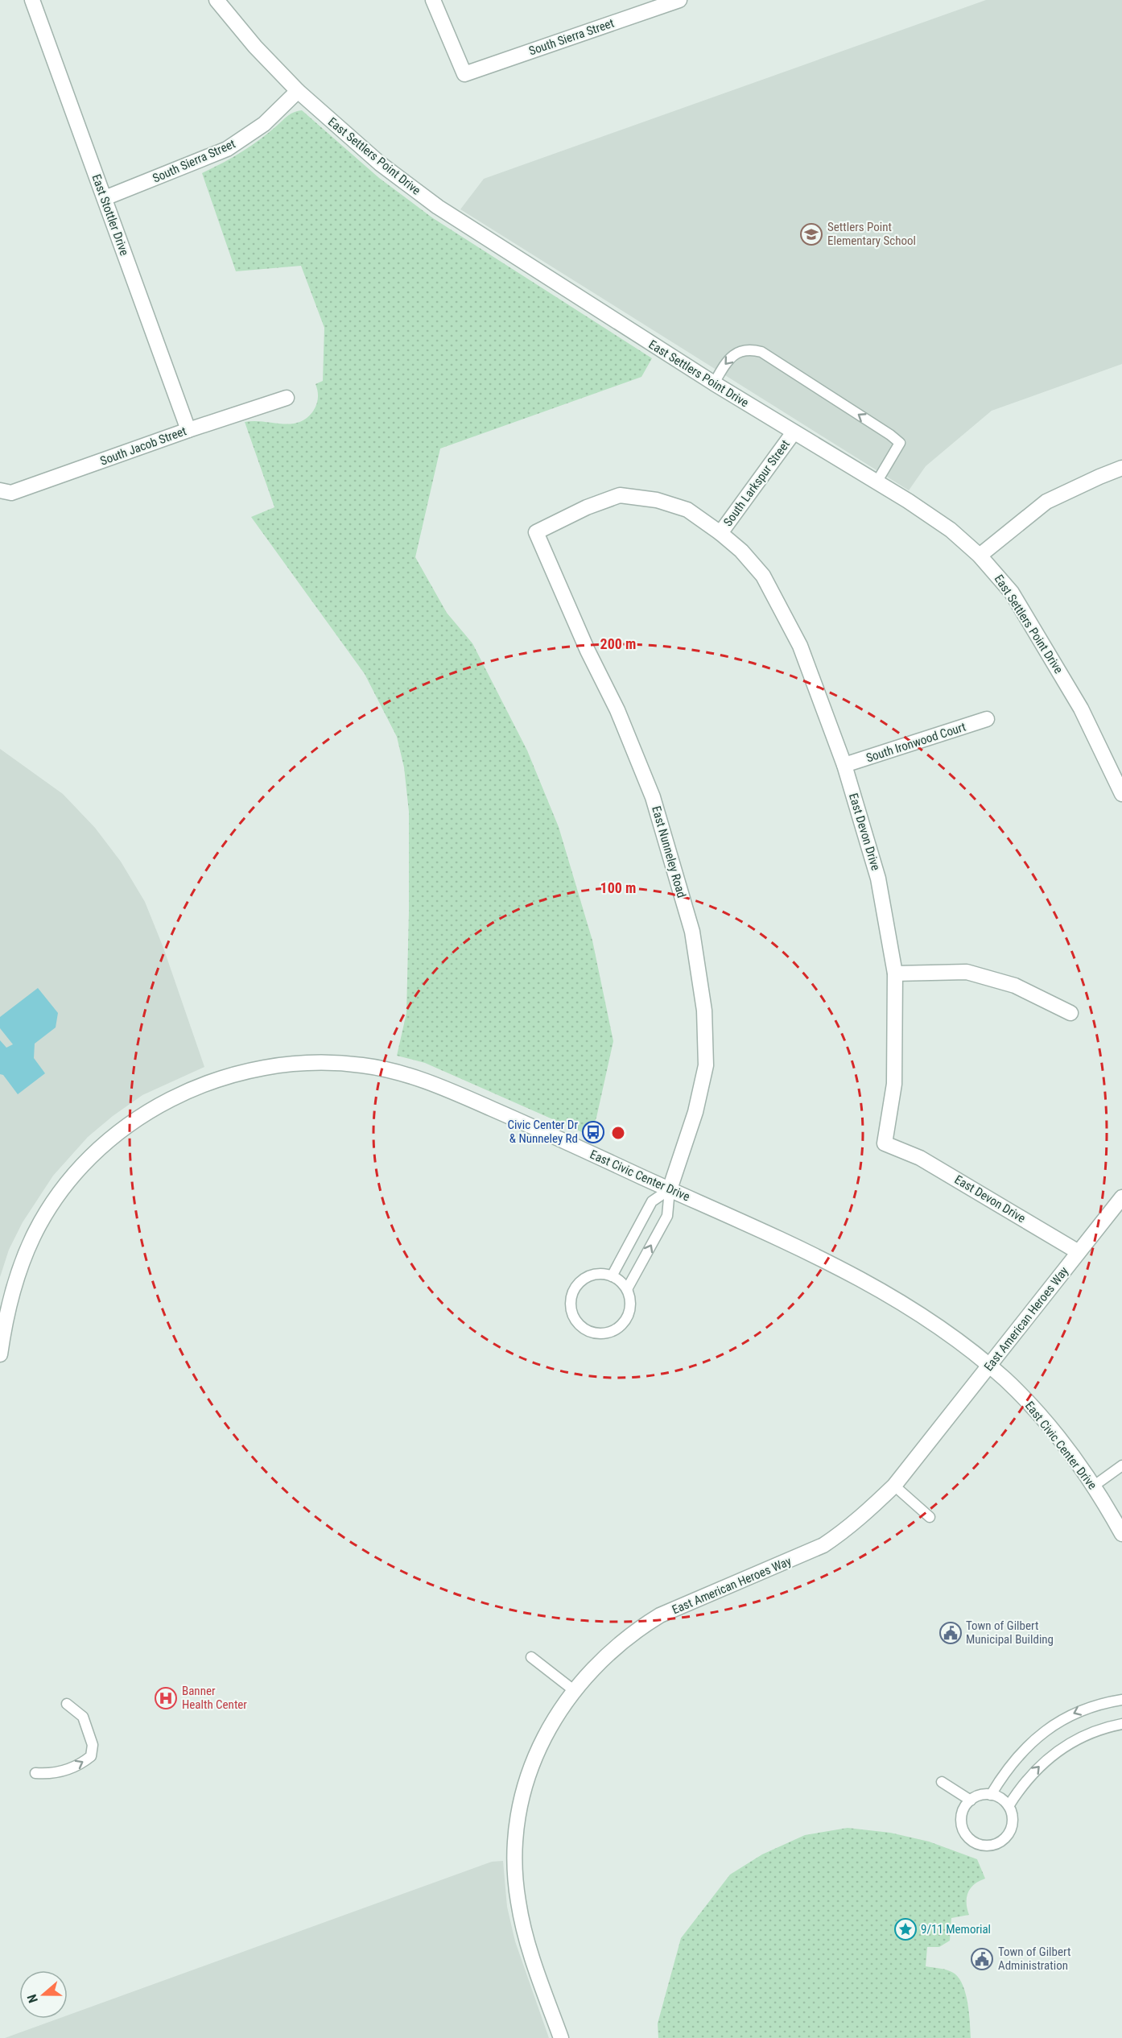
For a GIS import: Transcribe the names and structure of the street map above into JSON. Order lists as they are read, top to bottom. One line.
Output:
{"streets":{"street":["South Sierra Street","East Settlers Point Drive","East Stottler Drive","South Jacob Street","South Larkspur Street","South Ironwood Court","East Devon Drive","East Nunneley Road","East Civic Center Drive","East American Heroes Way"]},"crossings":[["South Sierra Street","East Settlers Point Drive"],["South Sierra Street","East Stottler Drive"],["East Settlers Point Drive","South Larkspur Street"],["East Stottler Drive","South Jacob Street"],["South Larkspur Street","East Devon Drive"],["South Ironwood Court","East Devon Drive"],["East Devon Drive","East Nunneley Road"],["East Devon Drive","East American Heroes Way"],["East Nunneley Road","East Civic Center Drive"],["East Civic Center Drive","East American Heroes Way"]],"places":{"school or university":["Settlers Point Elementary School"],"bus stop":["Civic Center Dr & Nunneley Rd"],"public building":["Town of Gilbert Municipal Building","Town of Gilbert Administration"],"hospital":["Banner Health Center"],"place":["9/11 Memorial"]},"north":"left","rings":["200 m","100 m"]}
